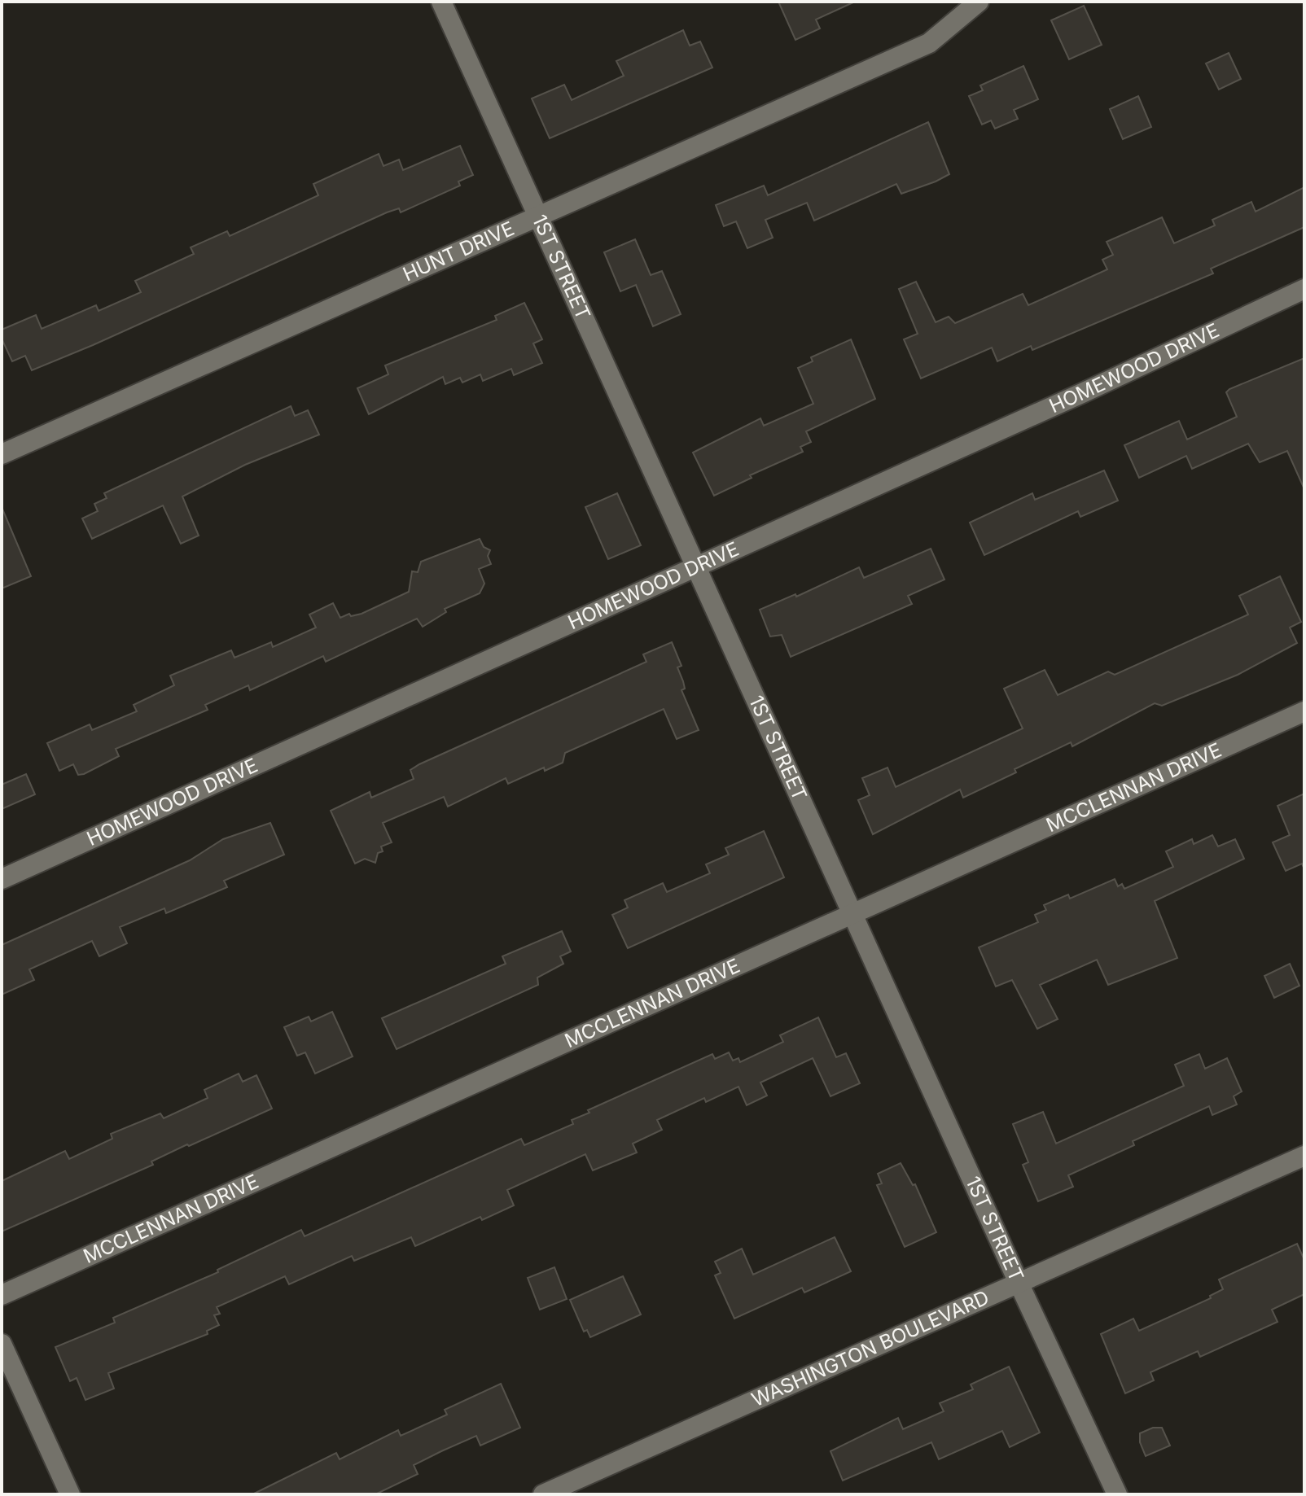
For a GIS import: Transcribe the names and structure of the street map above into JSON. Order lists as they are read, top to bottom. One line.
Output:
{"streets":{"street":["HUNT DRIVE","1ST STREET","HOMEWOOD DRIVE","MCCLENNAN DRIVE","WASHINGTON BOULEVARD"]},"crossings":[["HUNT DRIVE","1ST STREET"],["1ST STREET","HOMEWOOD DRIVE"],["1ST STREET","MCCLENNAN DRIVE"],["1ST STREET","WASHINGTON BOULEVARD"]]}
